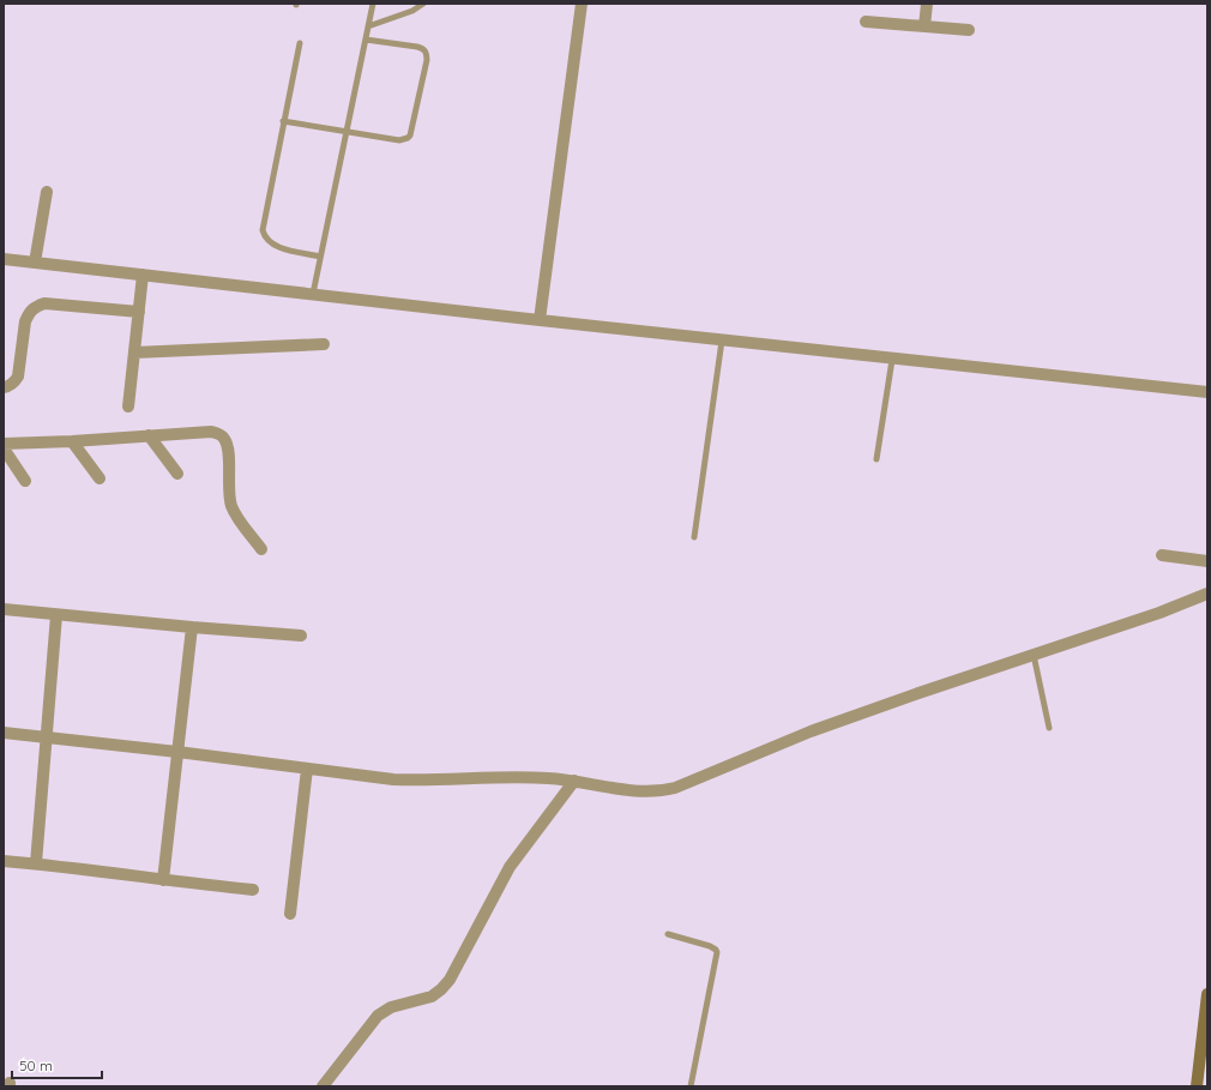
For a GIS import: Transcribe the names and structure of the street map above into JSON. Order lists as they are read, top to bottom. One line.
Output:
{"scale_bar":"50 m"}
